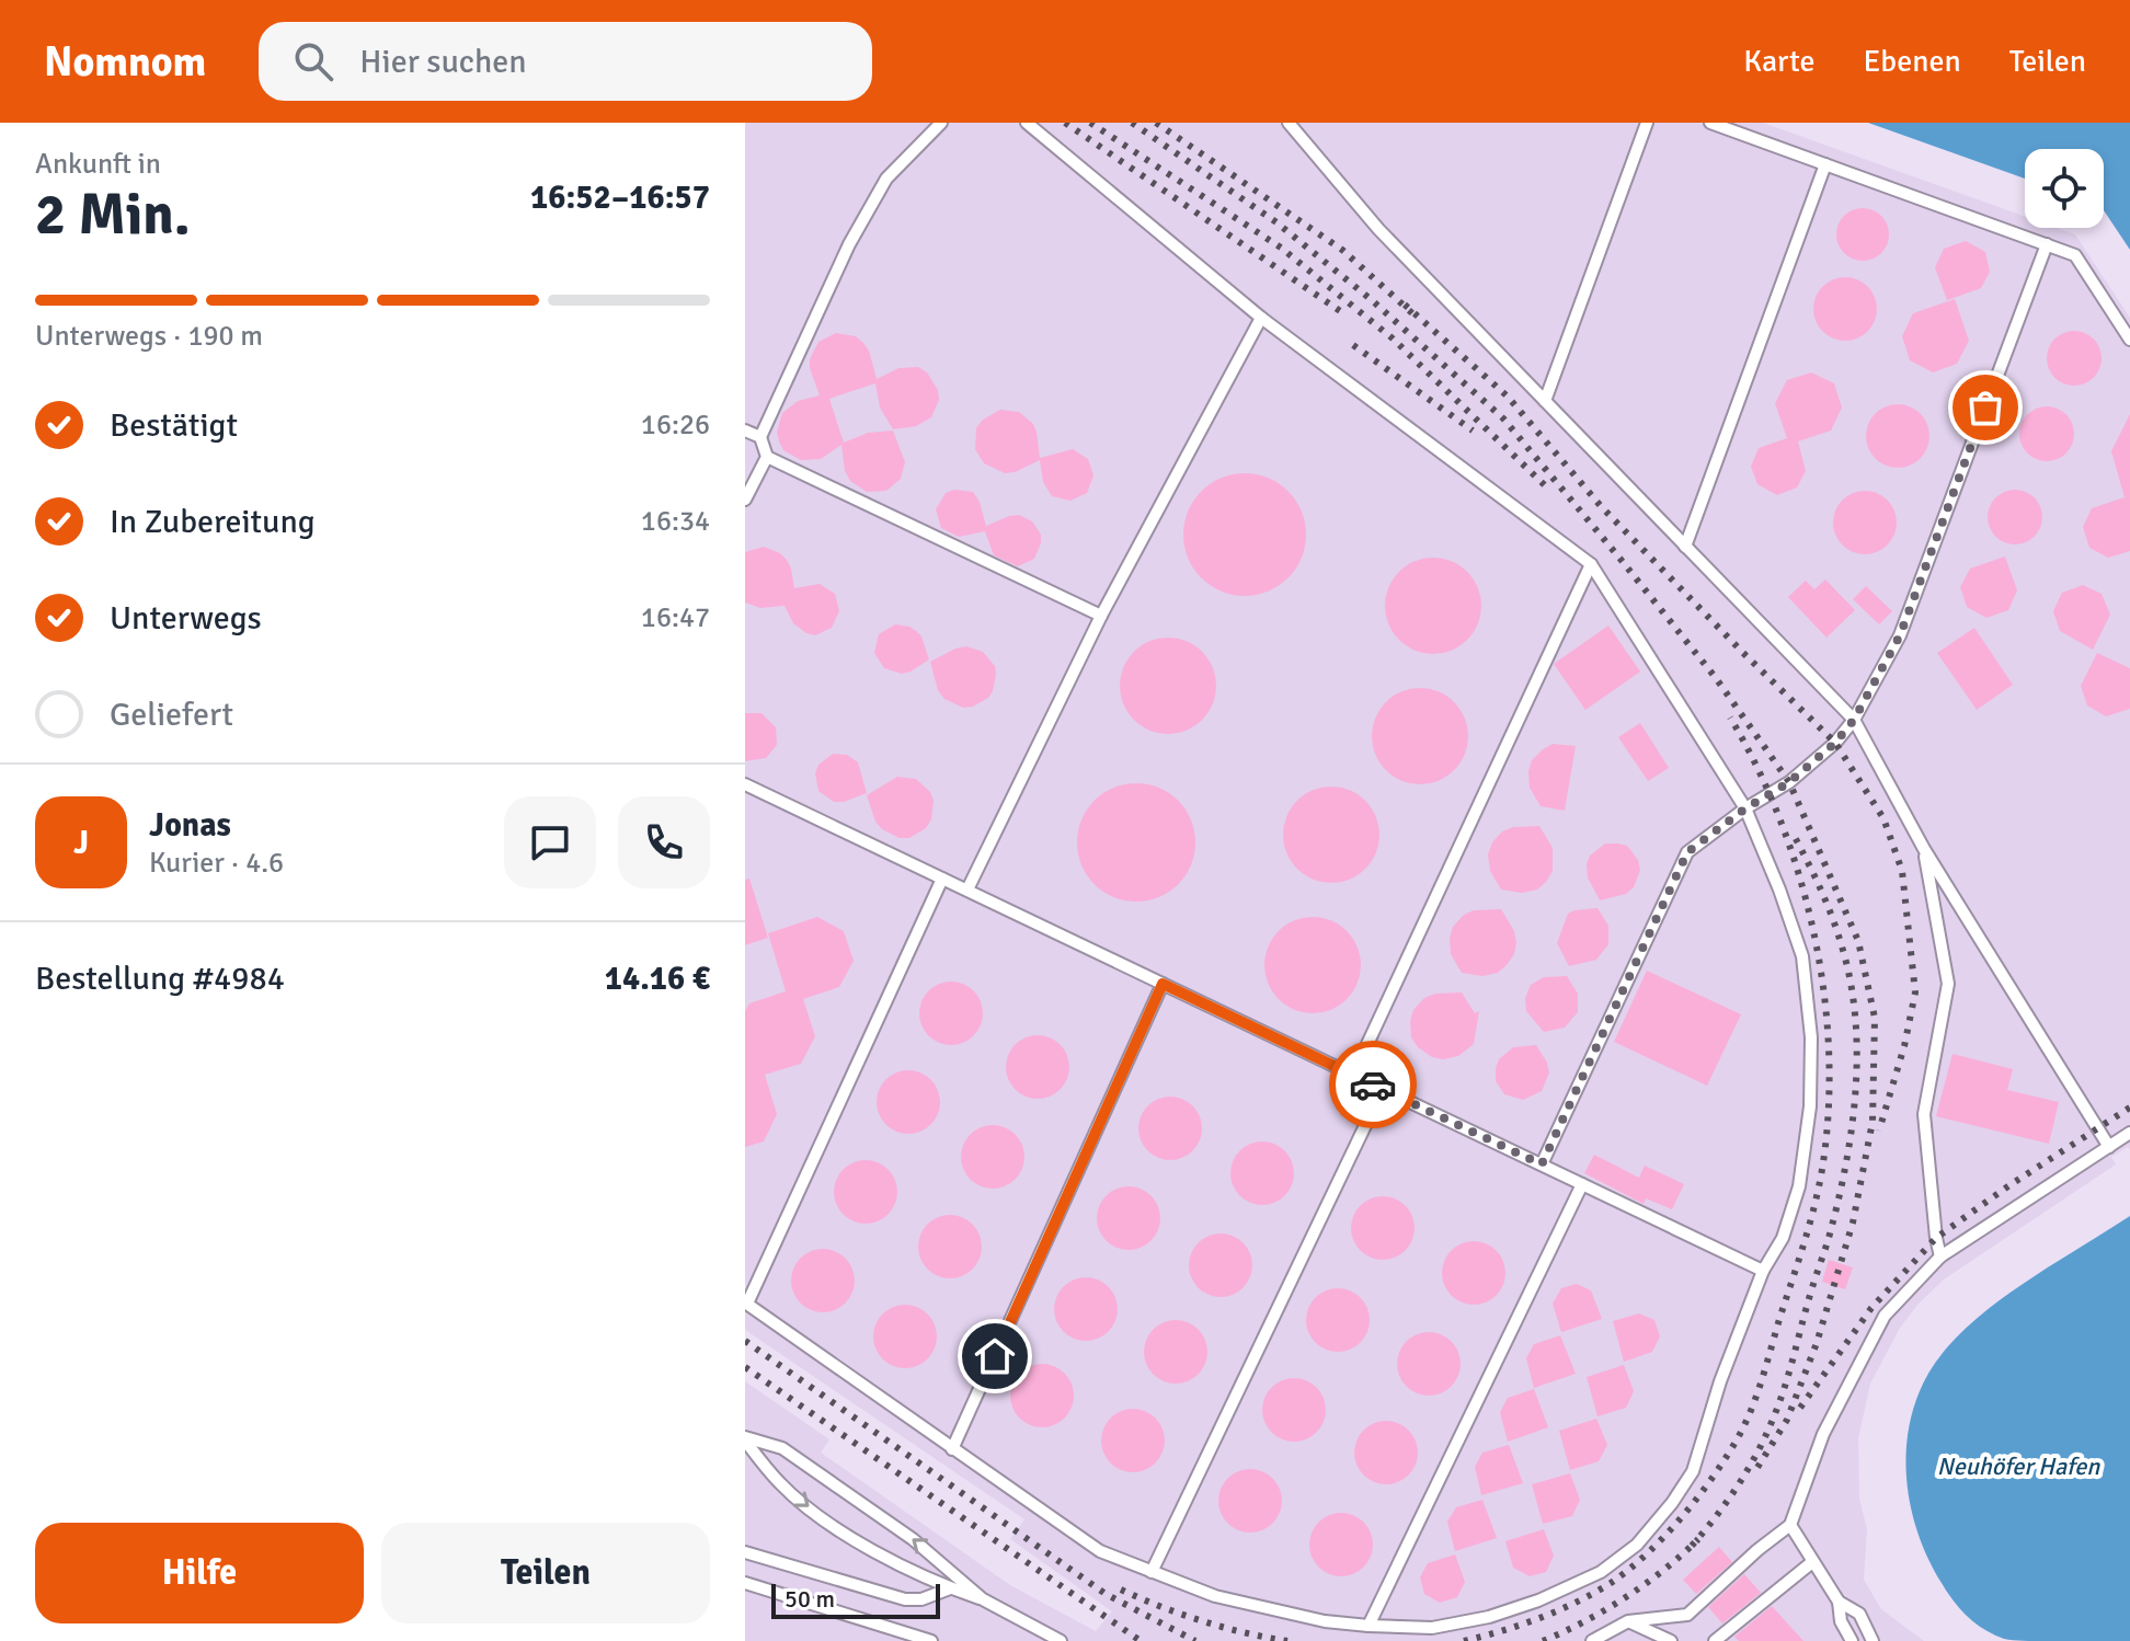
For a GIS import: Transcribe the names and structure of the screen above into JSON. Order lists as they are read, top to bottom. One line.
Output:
{"water":["Neuhöfer Hafen"],"scale_bar":"50 m","page":{"header":"Nomnom","search":"Hier suchen","nav":["Karte","Ebenen","Teilen"],"heading":["2 Min.","Ankunft in","16:52–16:57"],"panel":["Jonas","Kurier · 4.6","Bestellung #4984","14.16 €"],"bar":"Unterwegs · 190 m","list":[["Bestätigt","16:26"],["In Zubereitung","16:34"],["Unterwegs","16:47"],"Geliefert"],"round":"J","buttons":["Hilfe","Teilen"],"scale":"50 m"}}
